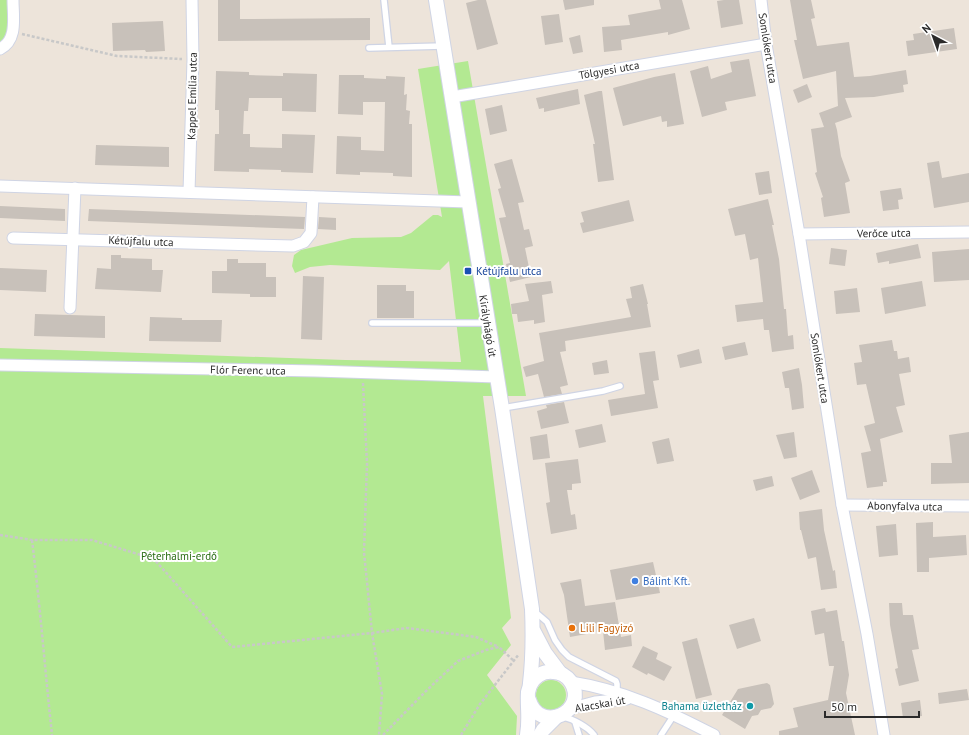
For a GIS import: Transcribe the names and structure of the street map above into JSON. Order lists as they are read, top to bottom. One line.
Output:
{"streets":{"street":["Somlókert utca","Tölgyesi utca","Kappel Emília utca","Verőce utca","Kétújfalu utca","Királyhágó út","Flór Ferenc utca","Abonyfalva utca","Alacskai út"]},"crossings":[["Somlókert utca","Tölgyesi utca"],["Somlókert utca","Verőce utca"],["Somlókert utca","Abonyfalva utca"],["Tölgyesi utca","Királyhágó út"],["Királyhágó út","Flór Ferenc utca"],["Királyhágó út","Alacskai út"]],"parks":["Péterhalmi-erdő"],"places":{"transit":["Kétújfalu utca"],"other":["Bálint Kft.","Lili Fagyizó","Bahama üzletház"]},"scale_bar":"50 m","north":"top left"}
